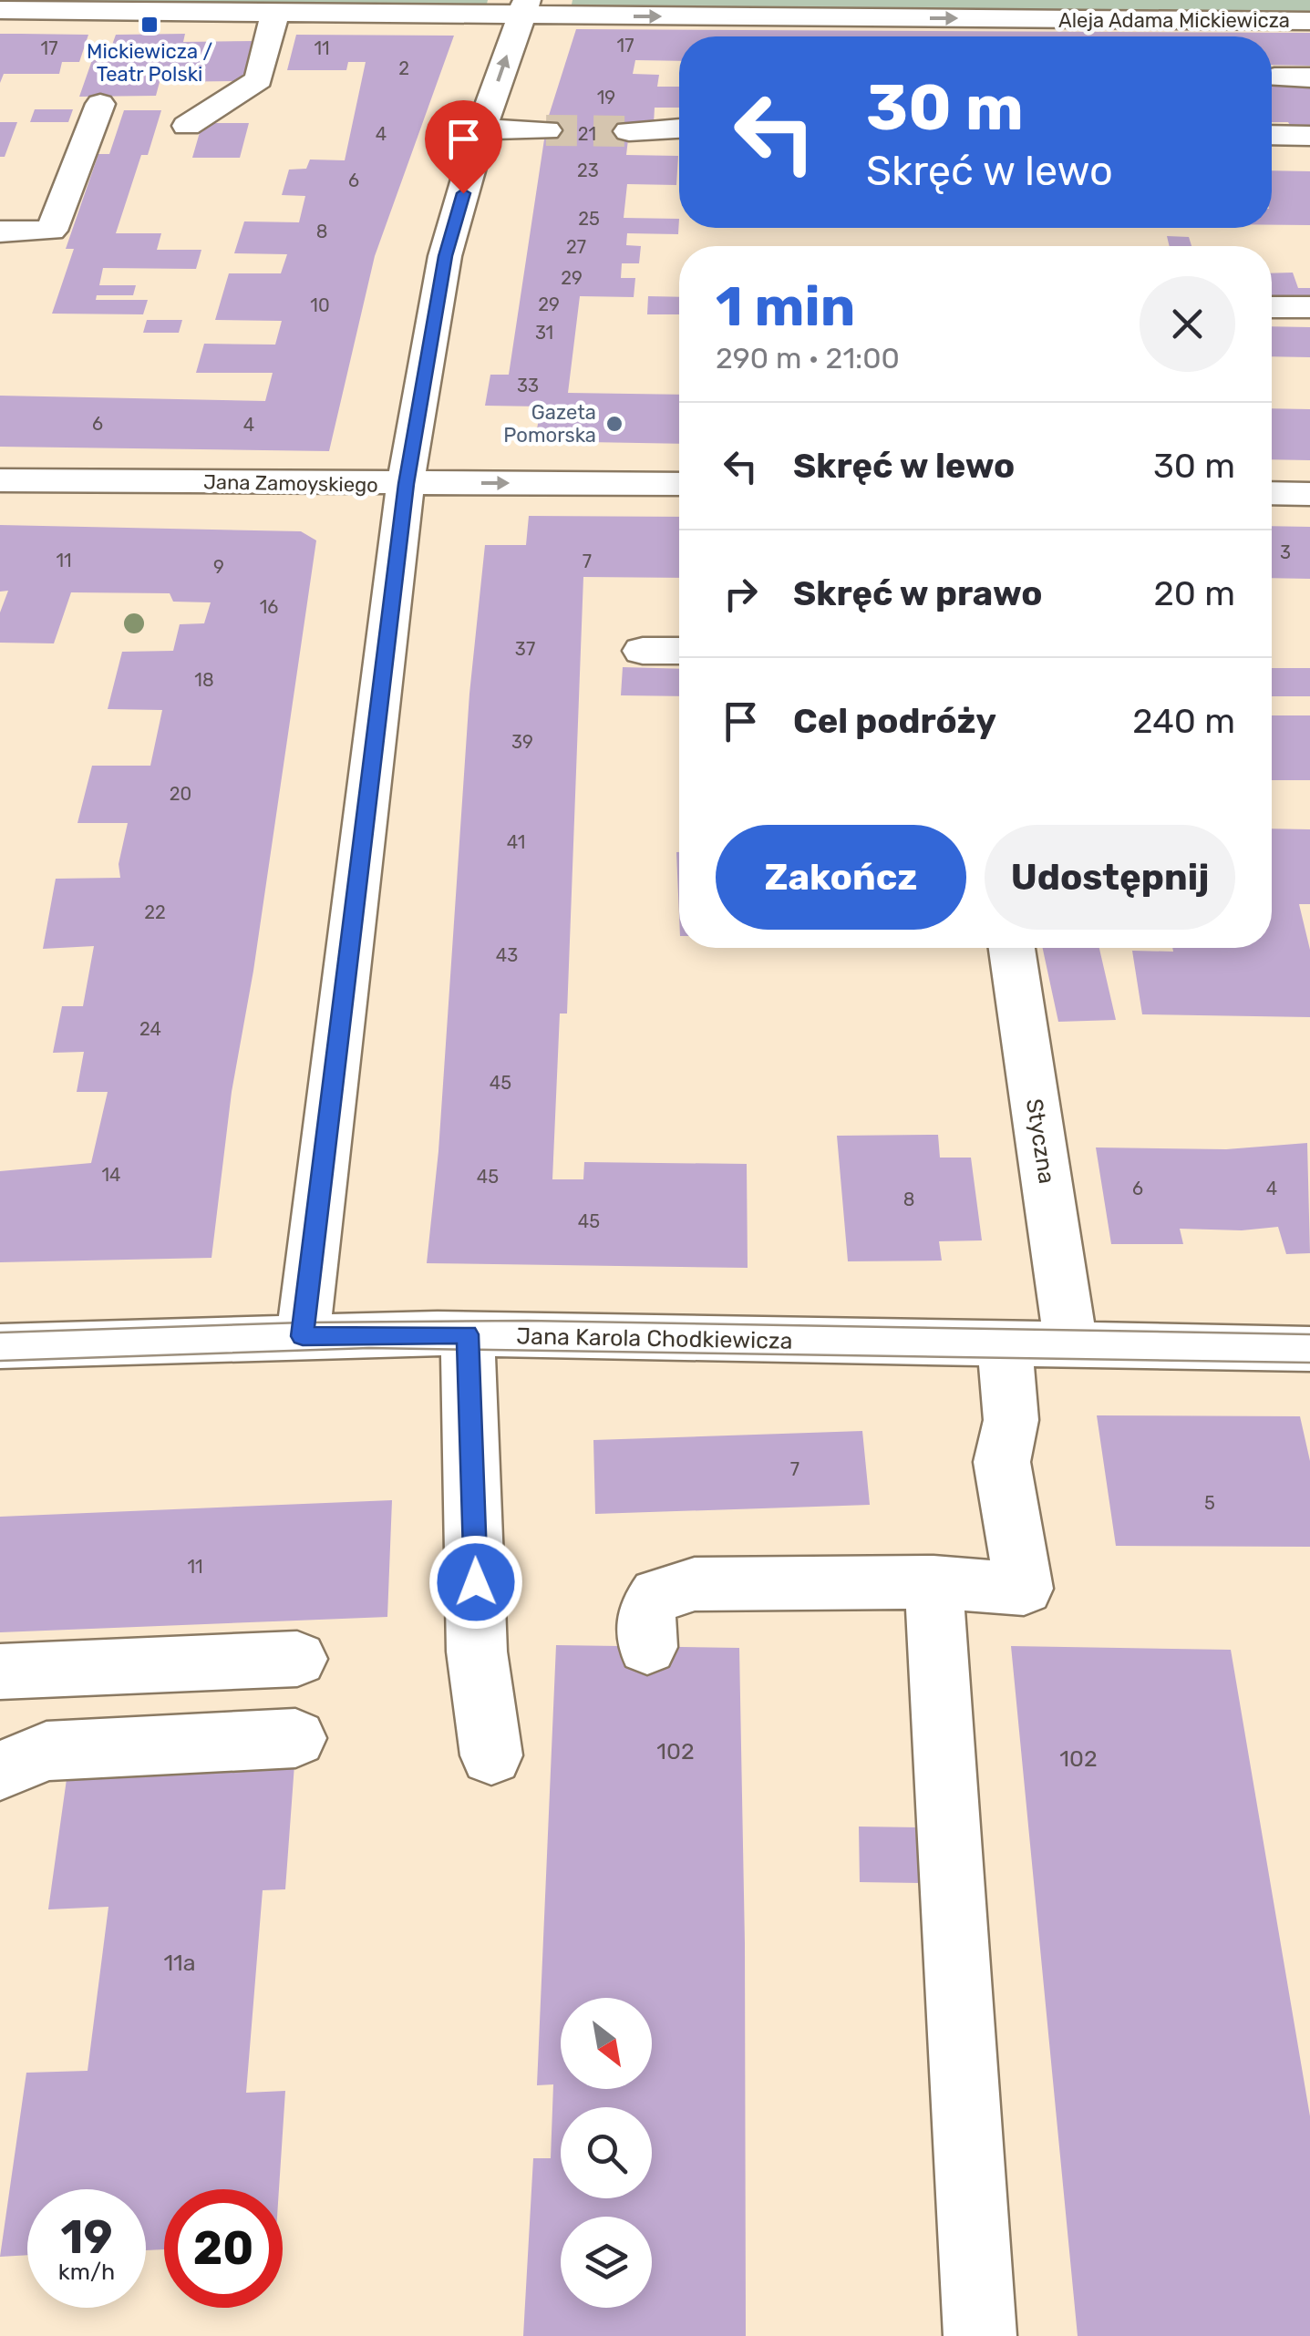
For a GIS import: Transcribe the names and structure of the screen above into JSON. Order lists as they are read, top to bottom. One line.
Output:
{"streets":{"street":["Aleja Adama Mickiewicza","Jana Zamoyskiego","Styczna","Jana Karola Chodkiewicza"]},"crossings":[["Styczna","Jana Karola Chodkiewicza"]],"one_way":["Aleja Adama Mickiewicza"],"places":{"transit":["Mickiewicza / Teatr Polski"],"other":["Gazeta Pomorska"]},"house_numbers":["17","17","11","2","19","4","21","23","6","25","8","27","29","29","10","31","33","6","4","3","11","7","9","16","37","18","39","20","41","22","43","24","45","14","45","6","4","8","45","7","5","11","102","102","11a"],"north":"bottom right","page":{"turn":["30 m","Skręć w lewo"],"heading":["1 min","290 m · 21:00"],"list":[{"name":"Skręć w lewo","value":"30 m"},{"name":"Skręć w prawo","value":"20 m"},{"name":"Cel podróży","value":"240 m"}],"buttons":["Zakończ","Udostępnij"],"speed":"19 km/h","limit":"20"}}
